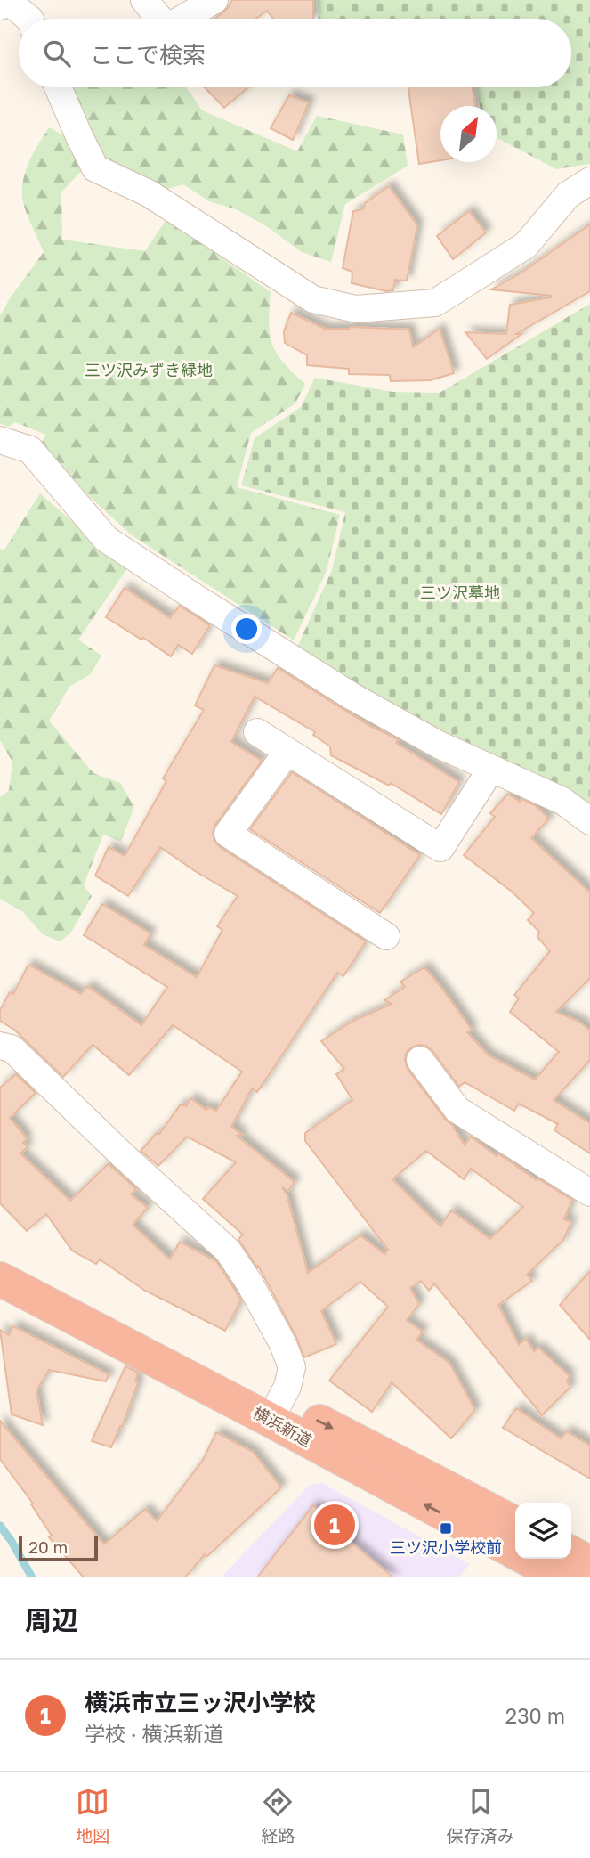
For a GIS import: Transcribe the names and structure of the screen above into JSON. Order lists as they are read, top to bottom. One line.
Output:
{"streets":{"highway":["横浜新道"]},"parks":["三ツ沢みずき緑地","三ツ沢墓地"],"places":{"transit":["三ツ沢小学校前"]},"scale_bar":"20 m","north":"top right","page":{"search":"ここで検索","pins":"1","scale":"20 m","heading":"周辺","list":[{"mark":"1","name":"横浜市立三ッ沢小学校","note":"学校 · 横浜新道","value":"230 m"}],"nav":["地図","経路","保存済み"]}}
